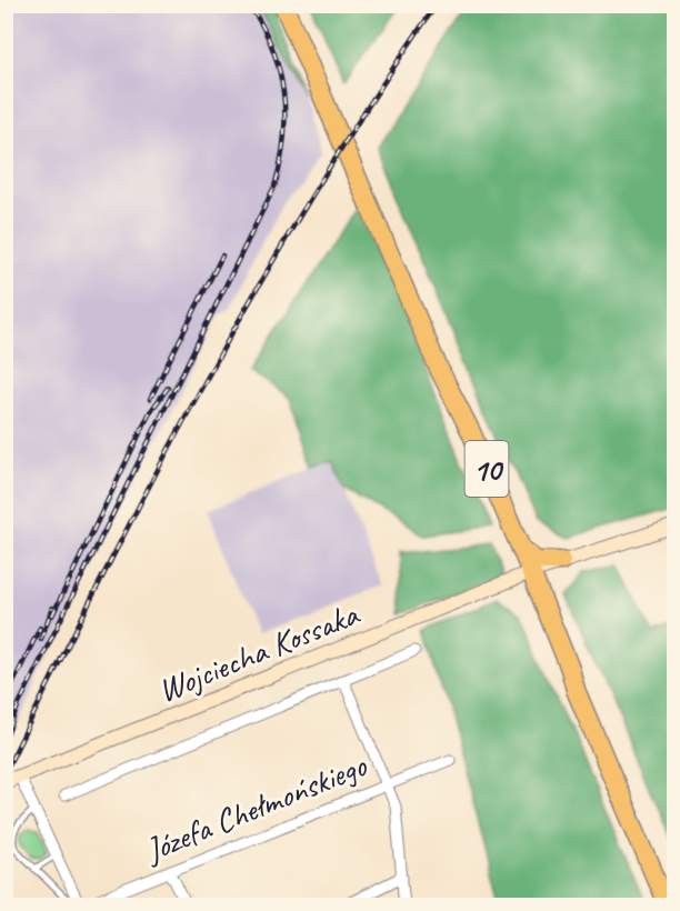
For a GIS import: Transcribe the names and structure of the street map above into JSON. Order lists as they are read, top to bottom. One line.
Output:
{"streets":{"highway":["10"],"street":["Wojciecha Kossaka","Józefa Chełmońskiego"]},"crossings":[["10","Wojciecha Kossaka"]]}
